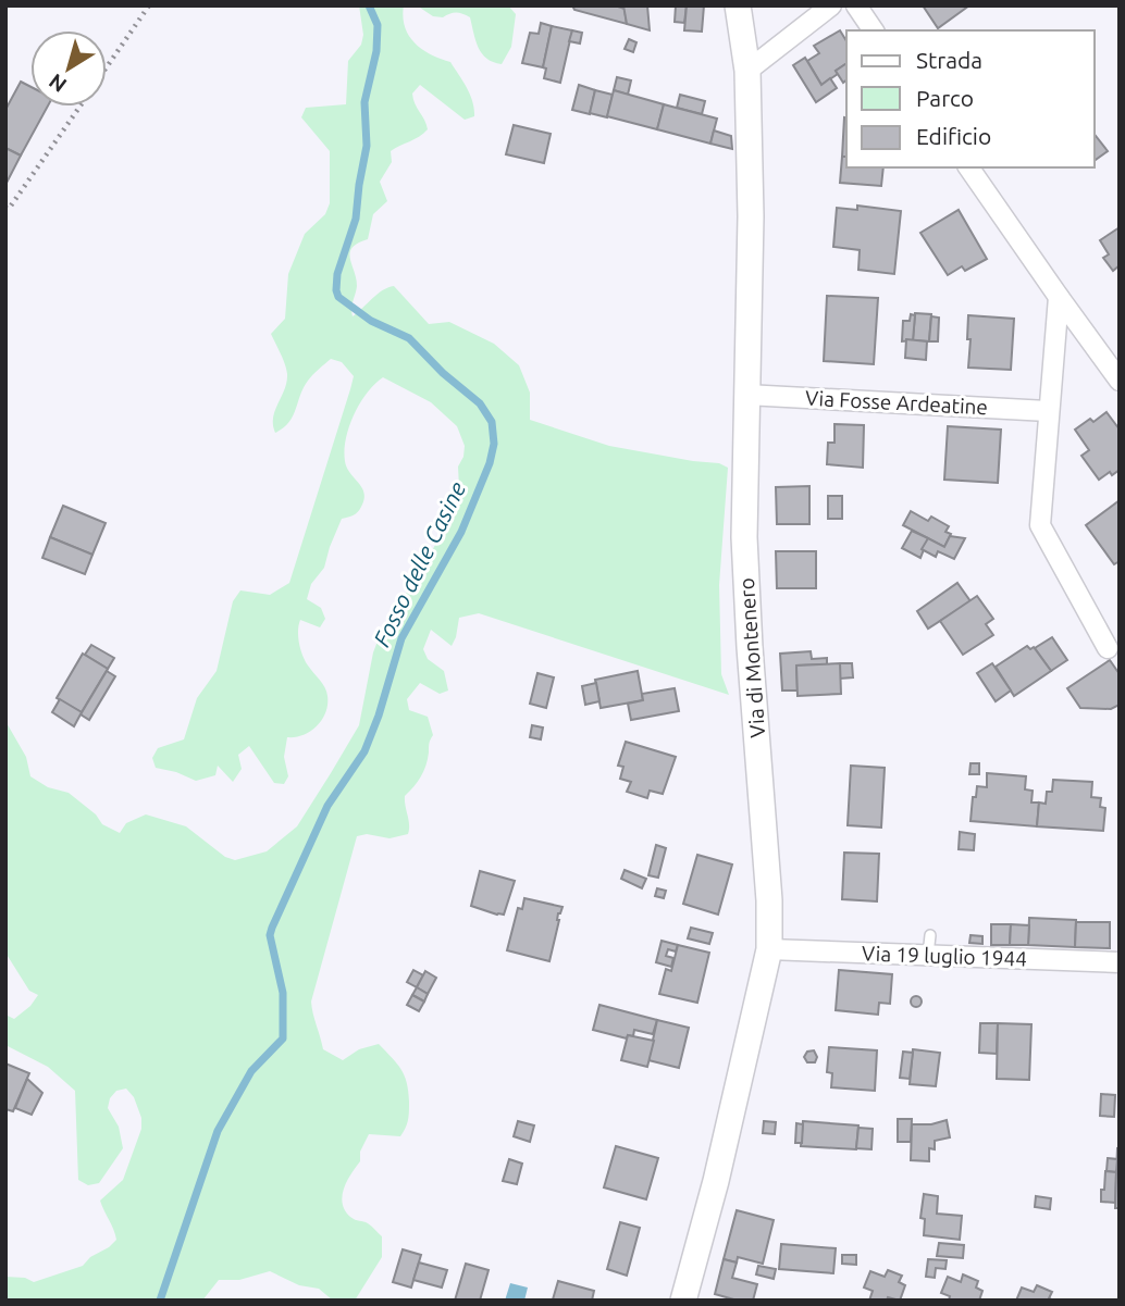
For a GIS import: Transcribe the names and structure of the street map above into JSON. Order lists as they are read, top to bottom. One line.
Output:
{"streets":{"street":["Via Fosse Ardeatine","Via di Montenero","Via 19 luglio 1944"]},"crossings":[["Via Fosse Ardeatine","Via di Montenero"],["Via di Montenero","Via 19 luglio 1944"]],"water":["Fosso delle Casine"],"legend":["Strada","Parco","Edificio"],"north":"bottom left"}
